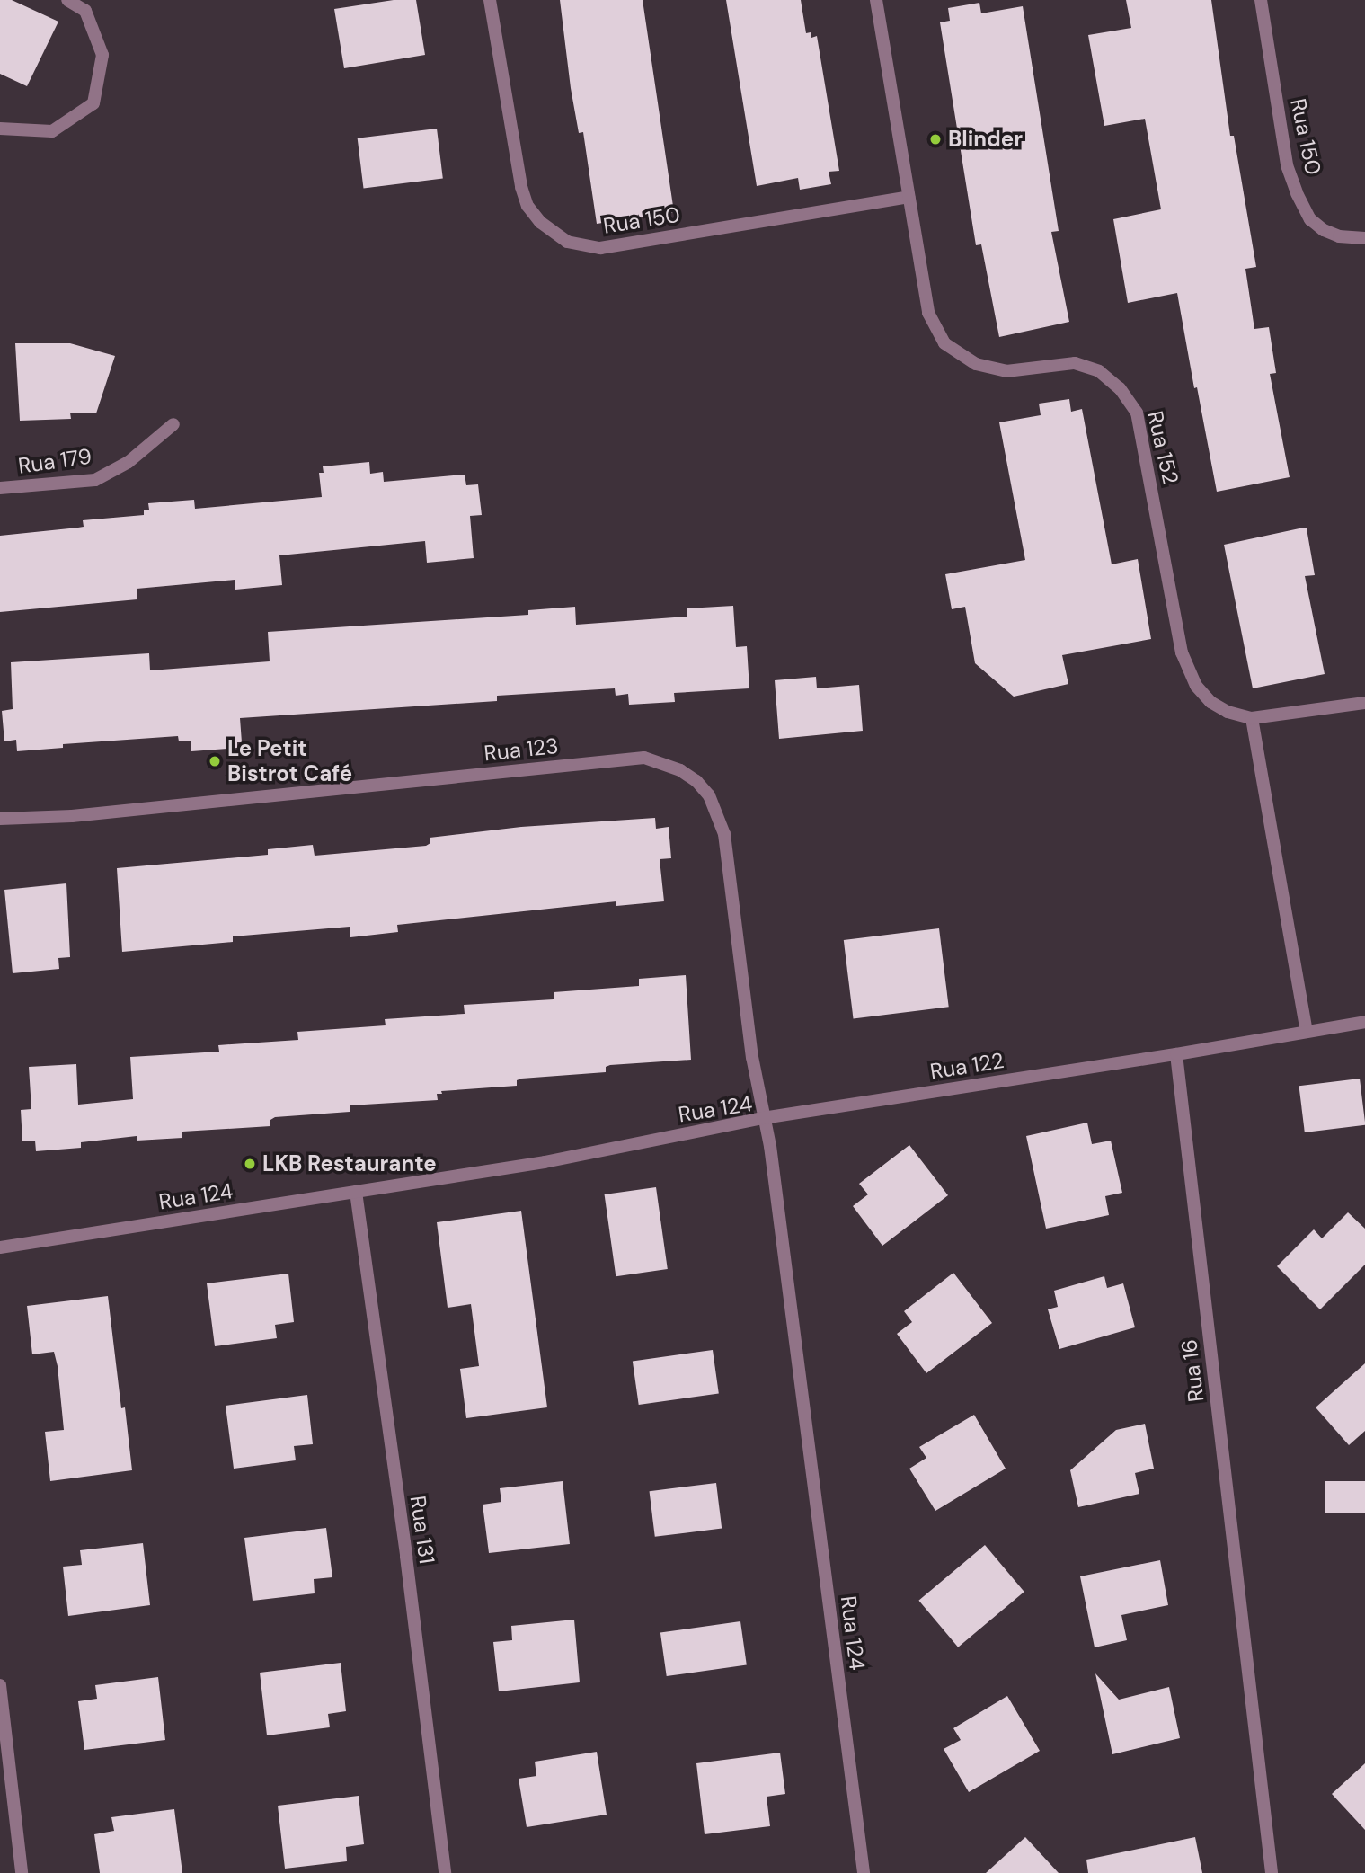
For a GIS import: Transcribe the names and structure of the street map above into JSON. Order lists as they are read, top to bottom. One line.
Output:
{"streets":{"street":["Rua 150","Rua 152","Rua 179","Rua 123","Rua 122","Rua 124","Rua 16","Rua 131"]},"crossings":[["Rua 150","Rua 152"],["Rua 123","Rua 122"],["Rua 123","Rua 124"],["Rua 122","Rua 124"],["Rua 122","Rua 16"],["Rua 124","Rua 131"]],"places":["Blinder","Le Petit Bistrot Café","LKB Restaurante"]}
